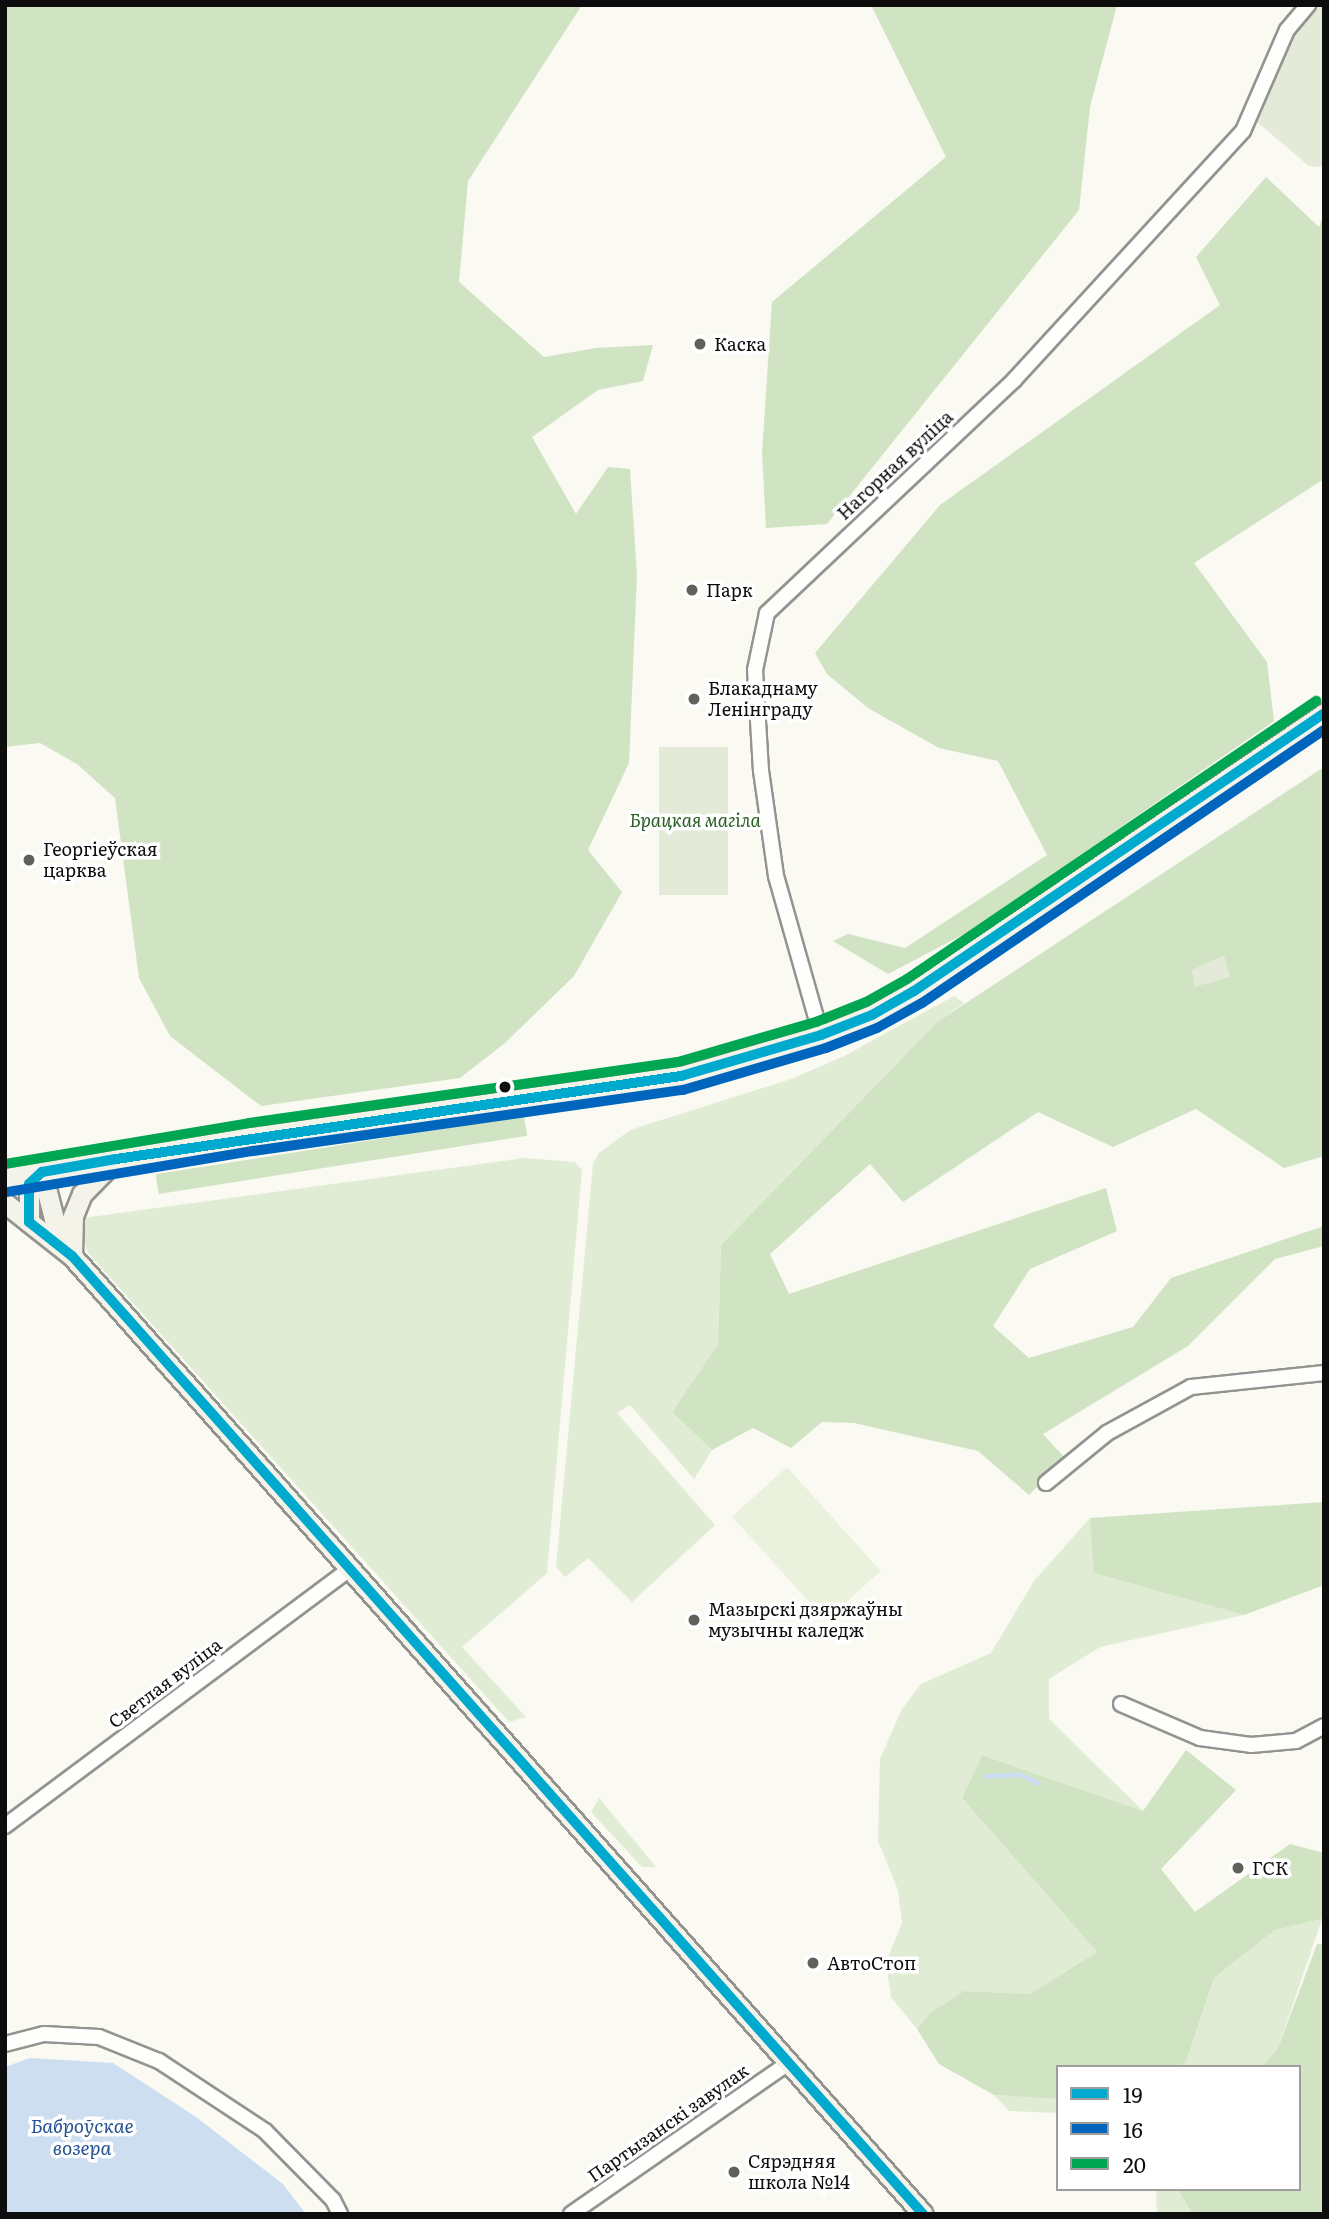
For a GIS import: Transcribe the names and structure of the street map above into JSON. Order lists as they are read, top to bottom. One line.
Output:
{"streets":{"street":["Нагорная вуліца","Светлая вуліца","Партызанскі завулак"]},"water":["Баброўскае возера"],"parks":["Брацкая магіла"],"places":["Каска","Парк","Блакаднаму Ленінграду","Георгіеўская царква","Мазырскі дзяржаўны музычны каледж","ГСК","АвтоСтоп","Сярэдняя школа №14"],"lines":["transit line 20","transit line 19","transit line 16"],"legend":["19","16","20"]}
